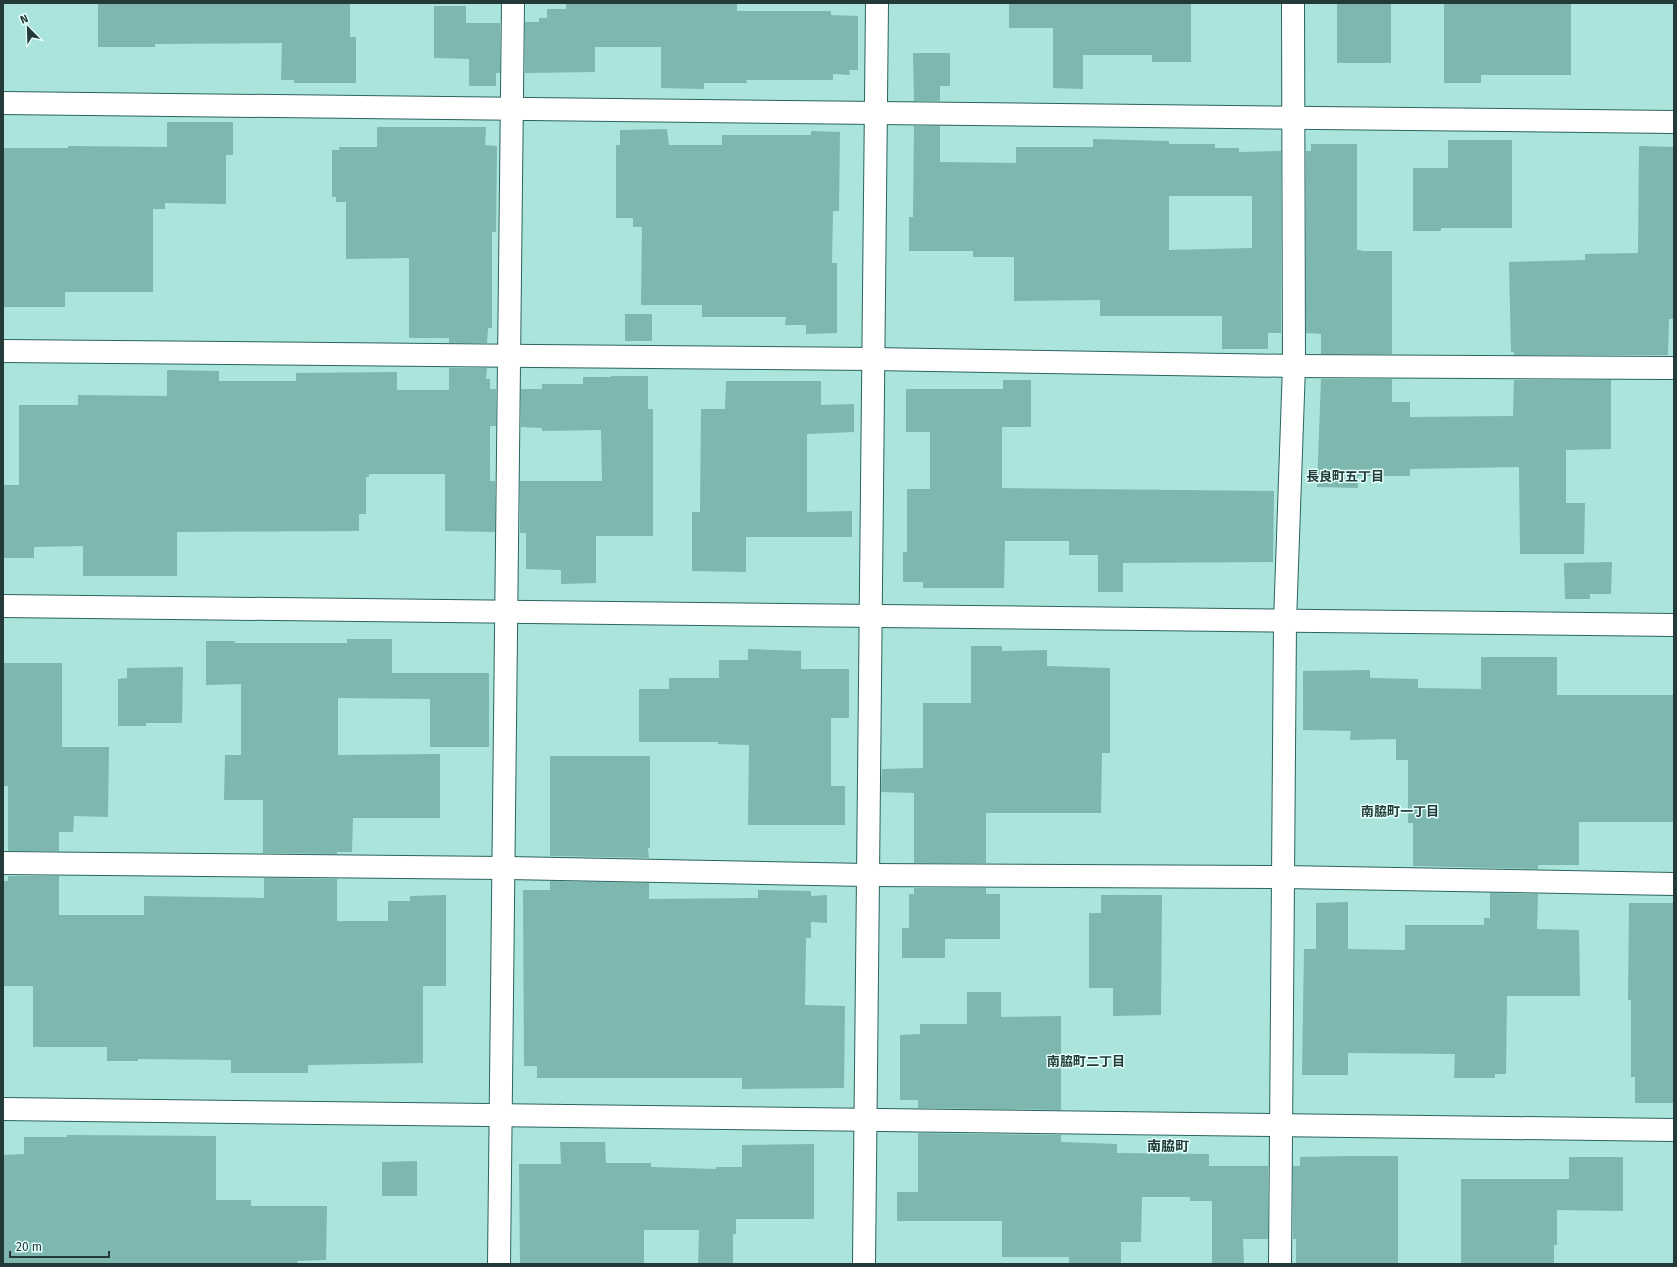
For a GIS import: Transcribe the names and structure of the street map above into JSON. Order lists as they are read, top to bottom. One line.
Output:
{"districts":["長良町五丁目","南脇町一丁目","南脇町二丁目","南脇町"],"scale_bar":"20 m","north":"top left"}
